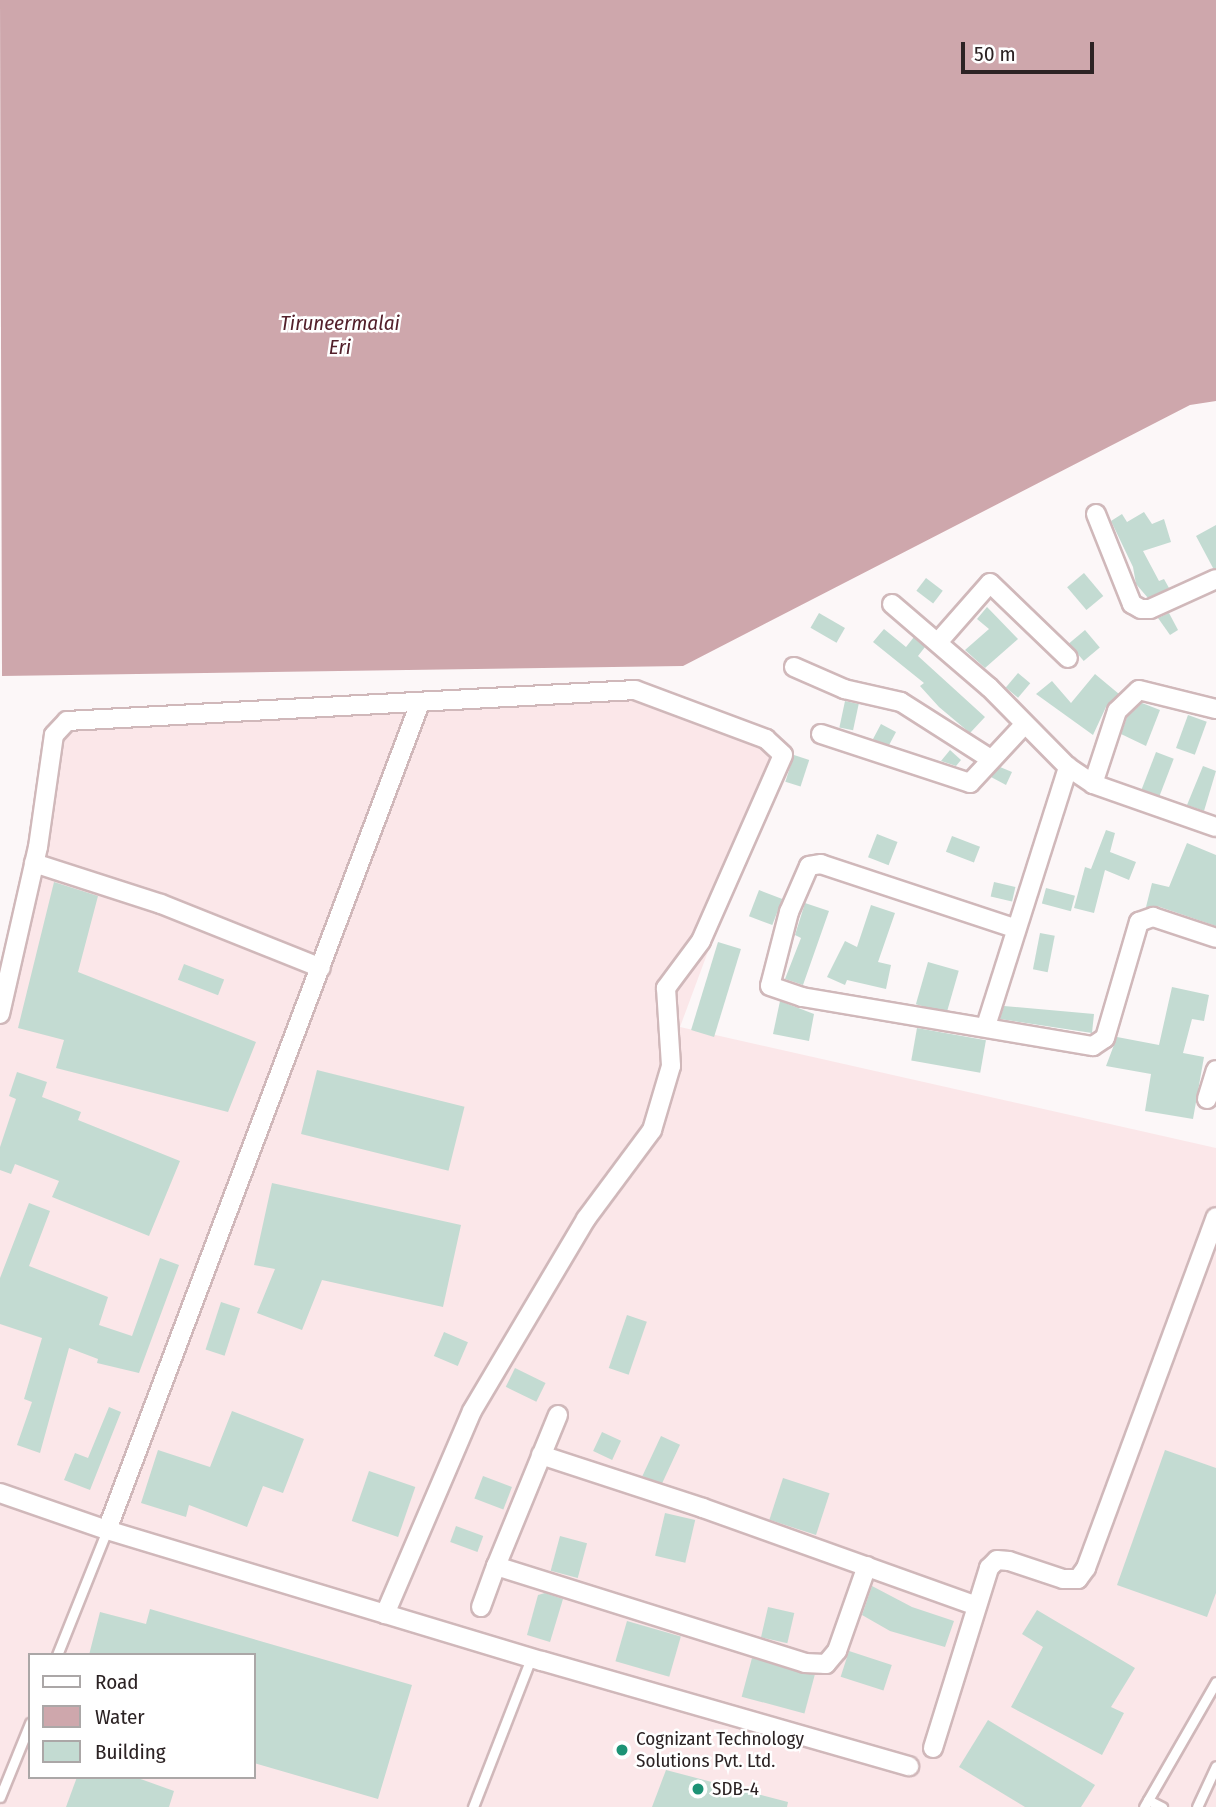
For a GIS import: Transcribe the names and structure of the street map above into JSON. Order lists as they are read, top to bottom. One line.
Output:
{"water":["Tiruneermalai Eri"],"places":["Cognizant Technology Solutions Pvt. Ltd.","SDB-4"],"legend":["Road","Water","Building"],"scale_bar":"50 m"}
